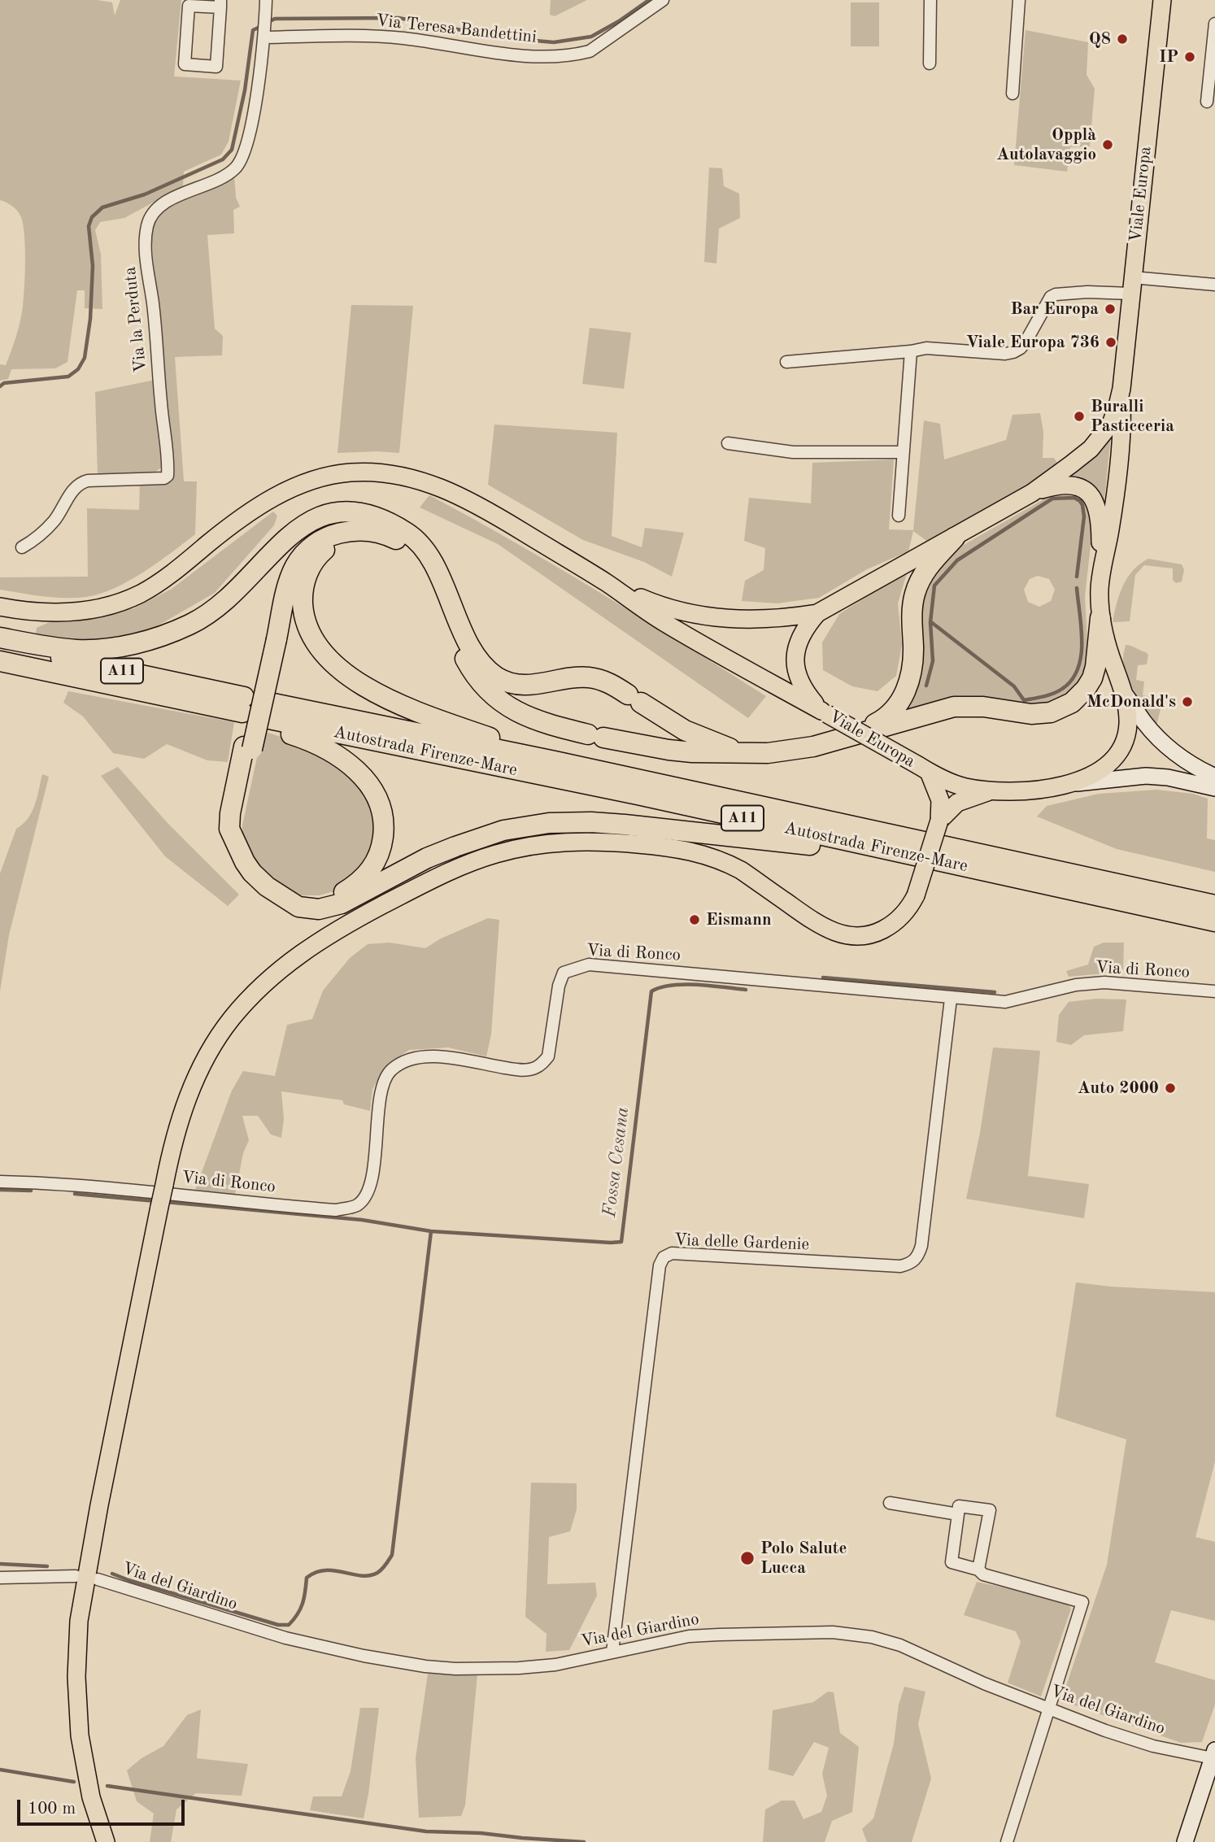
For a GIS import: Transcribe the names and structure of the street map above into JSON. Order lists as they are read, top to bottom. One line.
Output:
{"streets":{"highway":["A11","Autostrada Firenze-Mare"],"main road":["Viale Europa"],"street":["Via Teresa Bandettini","Via la Perduta","Via di Ronco","Via delle Gardenie","Via del Giardino"]},"crossings":[["Via Teresa Bandettini","Via la Perduta"],["Via di Ronco","Via delle Gardenie"],["Via delle Gardenie","Via del Giardino"]],"water":["Fossa Cesana"],"places":["Q8","IP","Opplà Autolavaggio","Bar Europa","Viale Europa 736","Buralli Pasticceria","McDonald's","Eismann","Auto 2000","Polo Salute Lucca"],"scale_bar":"100 m"}
